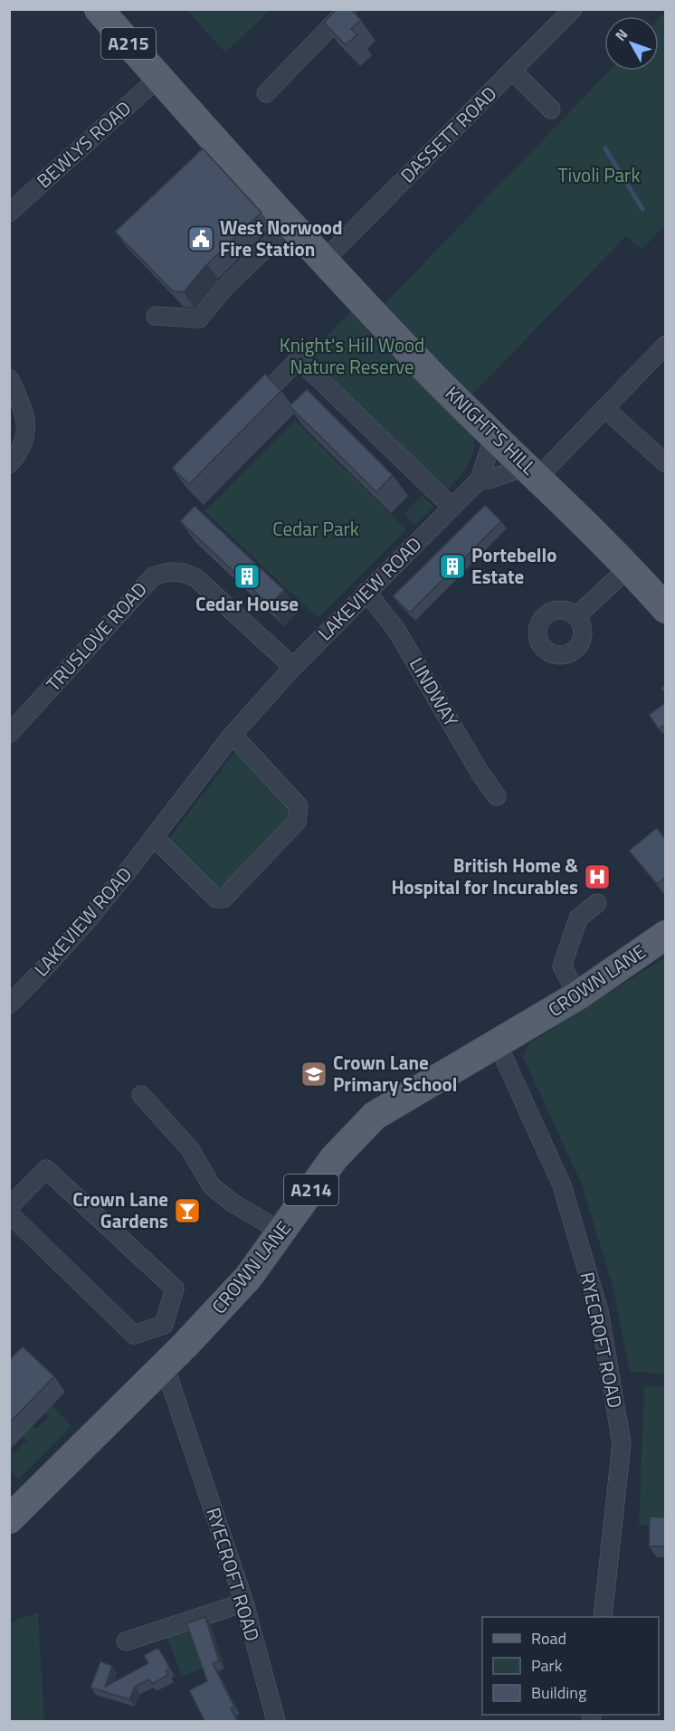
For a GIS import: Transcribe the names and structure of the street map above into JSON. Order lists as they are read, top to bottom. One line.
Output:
{"streets":{"main road":["A215","KNIGHT'S HILL","CROWN LANE","A214"],"street":["DASSETT ROAD","BEWLYS ROAD","LAKEVIEW ROAD","TRUSLOVE ROAD","LINDWAY","RYECROFT ROAD"]},"crossings":[["DASSETT ROAD","KNIGHT'S HILL"],["BEWLYS ROAD","KNIGHT'S HILL"],["KNIGHT'S HILL","LAKEVIEW ROAD"],["LAKEVIEW ROAD","TRUSLOVE ROAD"],["LAKEVIEW ROAD","LINDWAY"],["CROWN LANE","RYECROFT ROAD"]],"parks":["Tivoli Park","Knight's Hill Wood Nature Reserve","Cedar Park"],"places":{"public building":["West Norwood Fire Station"],"building":["Portebello Estate","Cedar House"],"hospital":["British Home & Hospital for Incurables"],"school or university":["Crown Lane Primary School"],"bar":["Crown Lane Gardens"]},"legend":["Road","Park","Building"],"north":"top left"}
